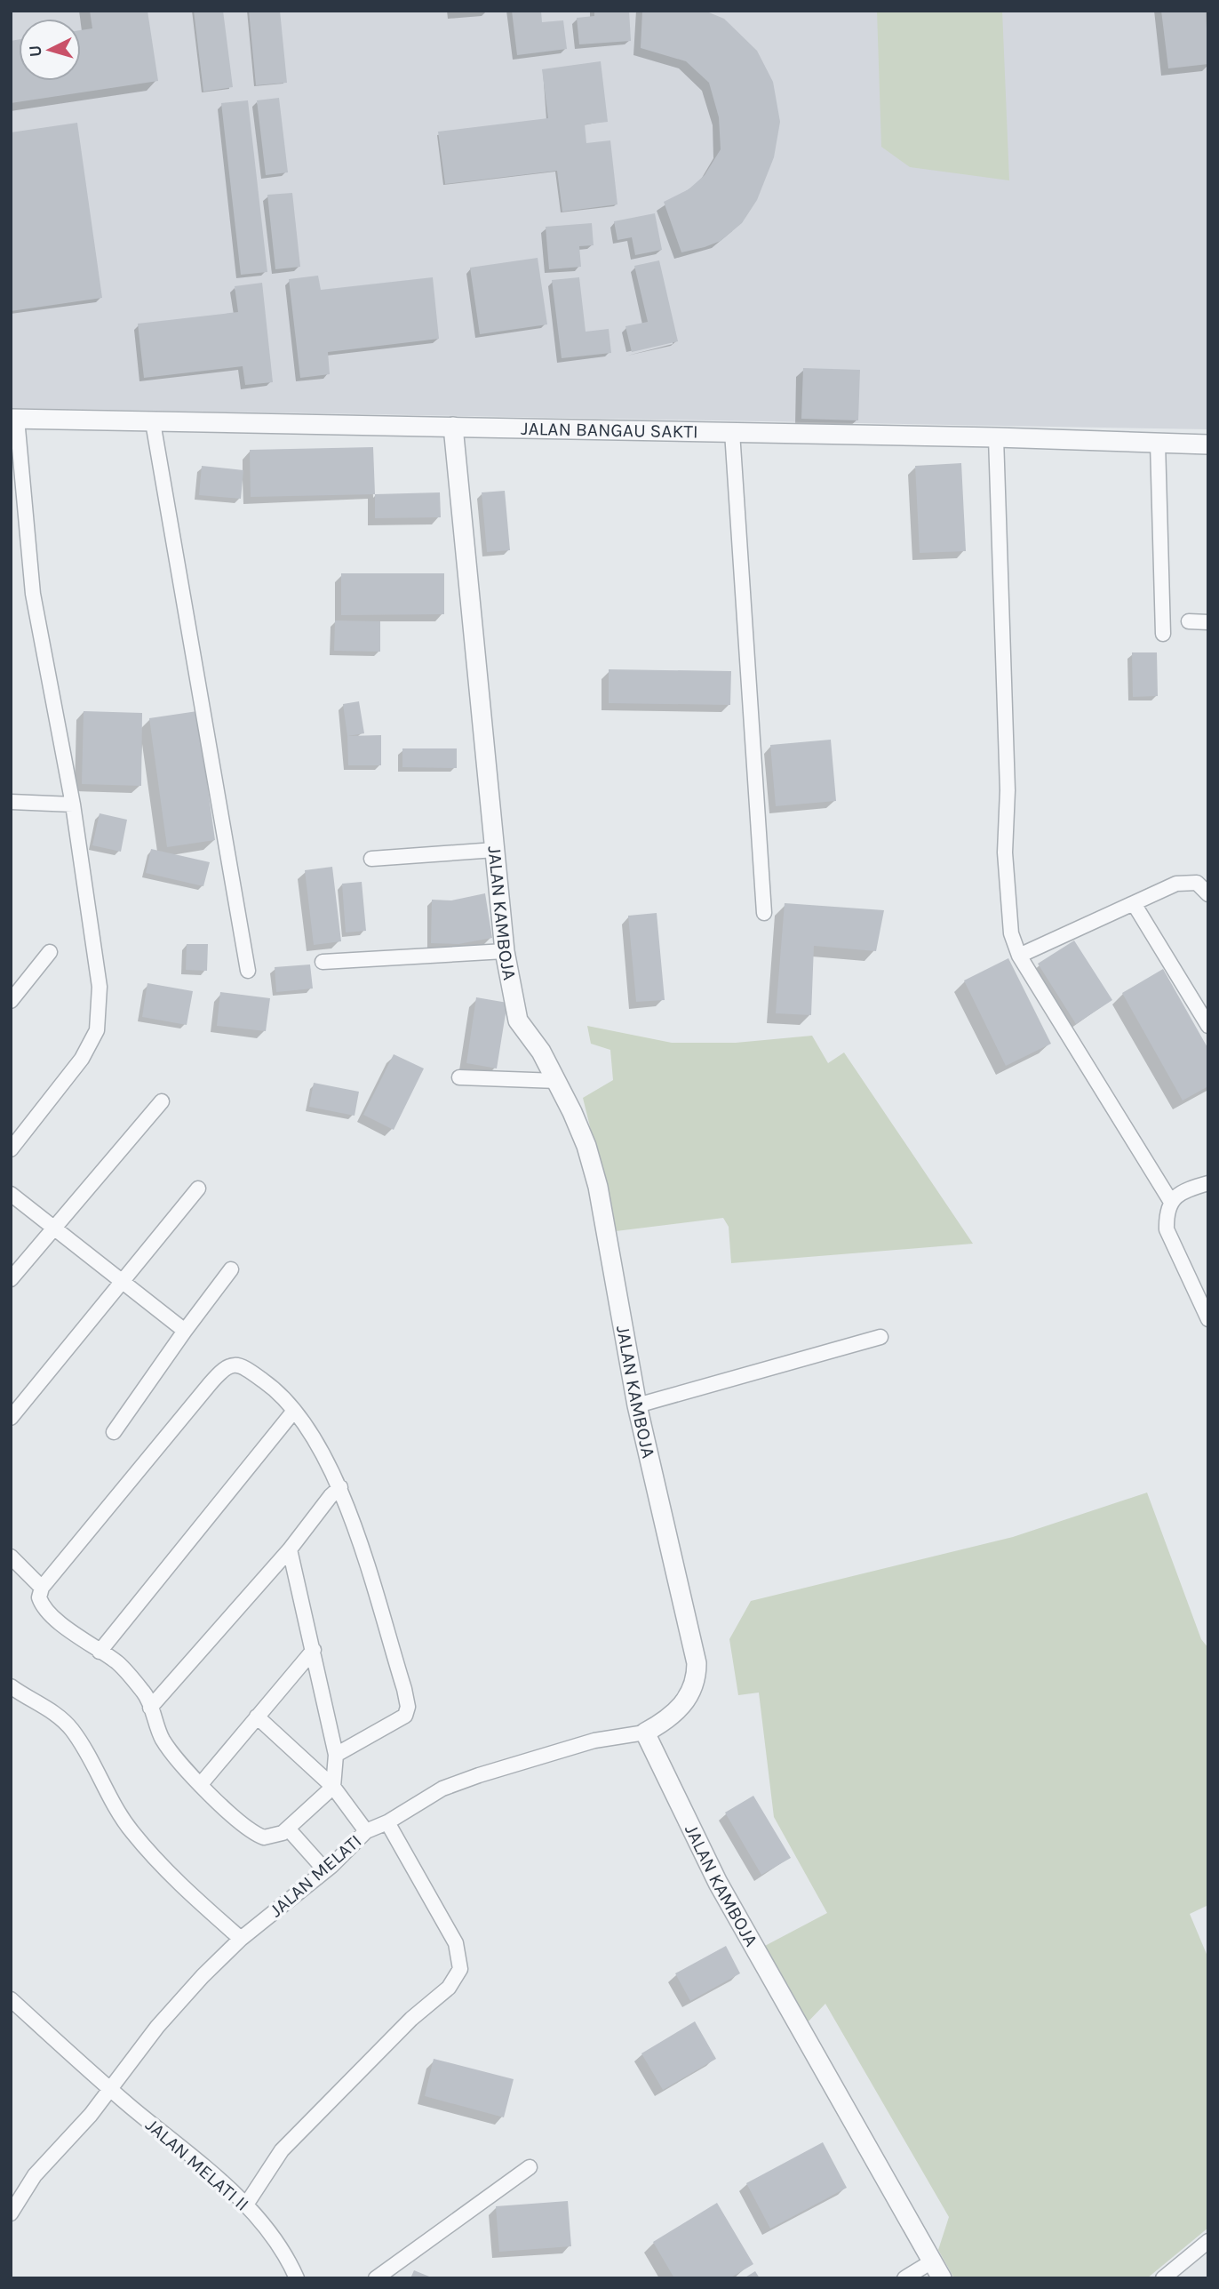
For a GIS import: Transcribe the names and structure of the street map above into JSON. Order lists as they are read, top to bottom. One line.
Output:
{"streets":{"street":["JALAN BANGAU SAKTI","JALAN KAMBOJA","JALAN MELATI","JALAN MELATI II"]},"crossings":[["JALAN BANGAU SAKTI","JALAN KAMBOJA"],["JALAN KAMBOJA","JALAN MELATI"],["JALAN MELATI","JALAN MELATI II"]],"north":"left"}
